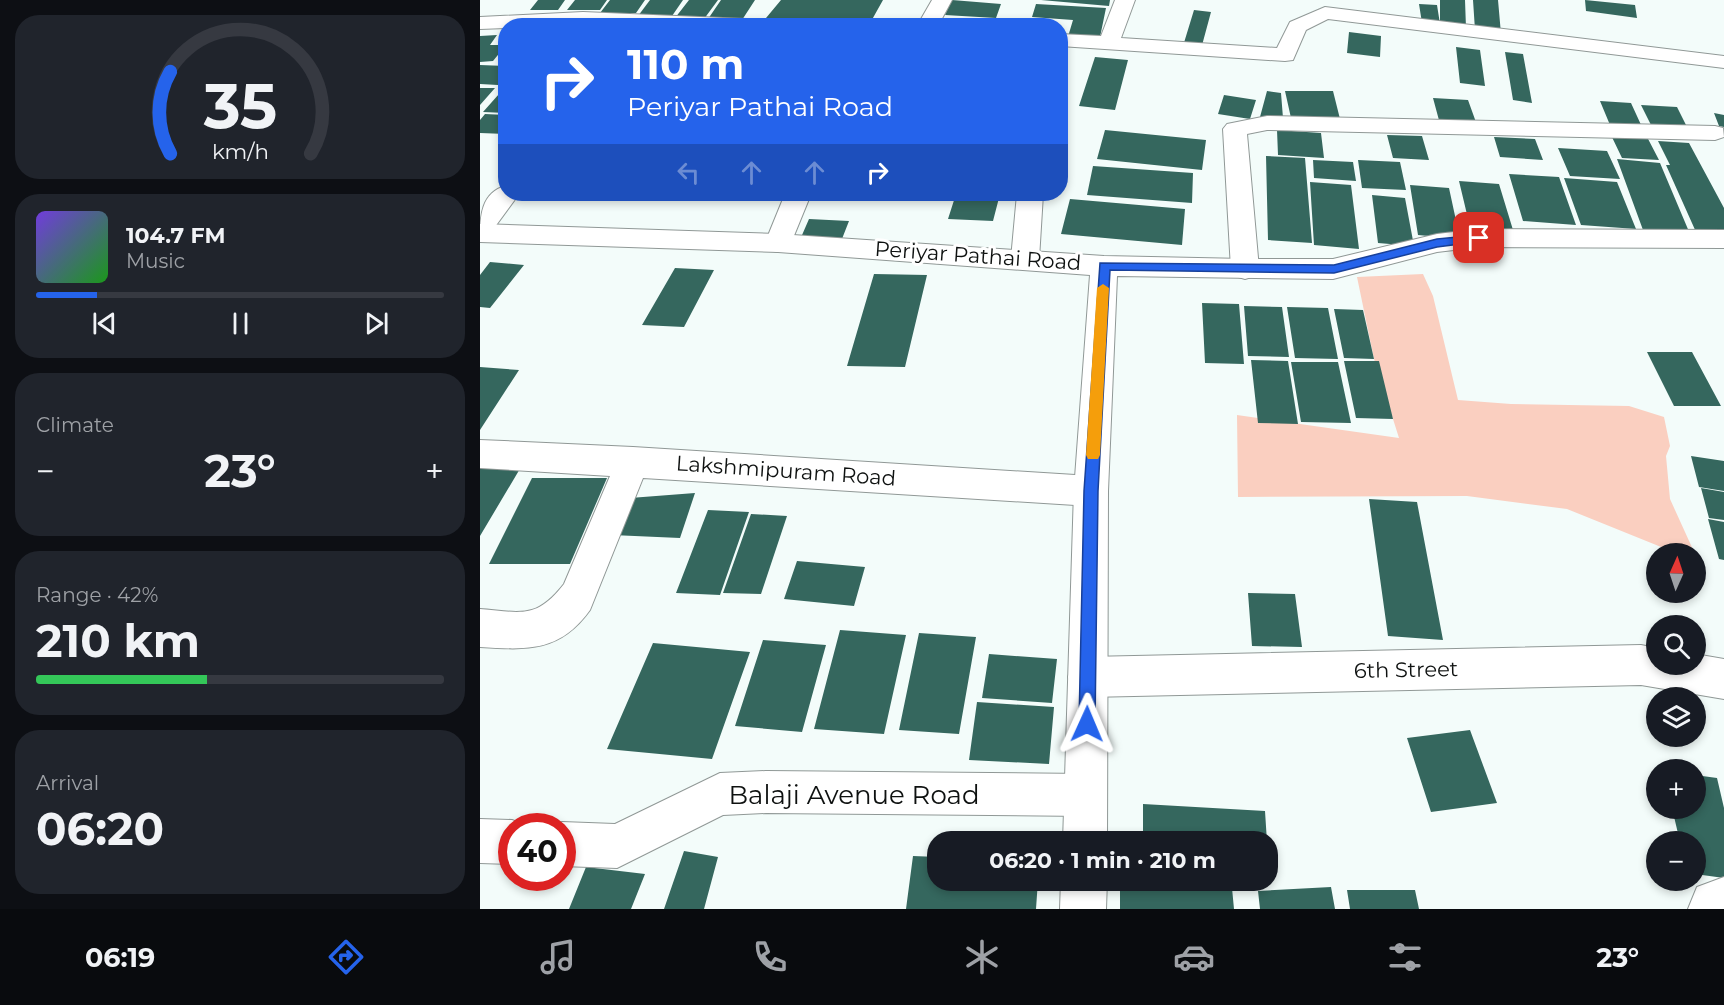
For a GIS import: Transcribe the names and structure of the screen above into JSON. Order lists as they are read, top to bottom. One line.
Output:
{"streets":{"street":["Periyar Pathai Road","Lakshmipuram Road","6th Street","Balaji Avenue Road"]},"north":"top","page":{"turn":["110 m","Periyar Pathai Road"],"song":["104.7 FM","Music"],"tile":["Climate",["Range · 42%","210 km"],["Arrival","06:20"]],"heat":["−","23°","+"],"map_buttons":["+","−"],"limit":"40","trip":"06:20 · 1 min · 210 m","tabs":["06:19","23°"],"gauge":["35","km/h"]}}
